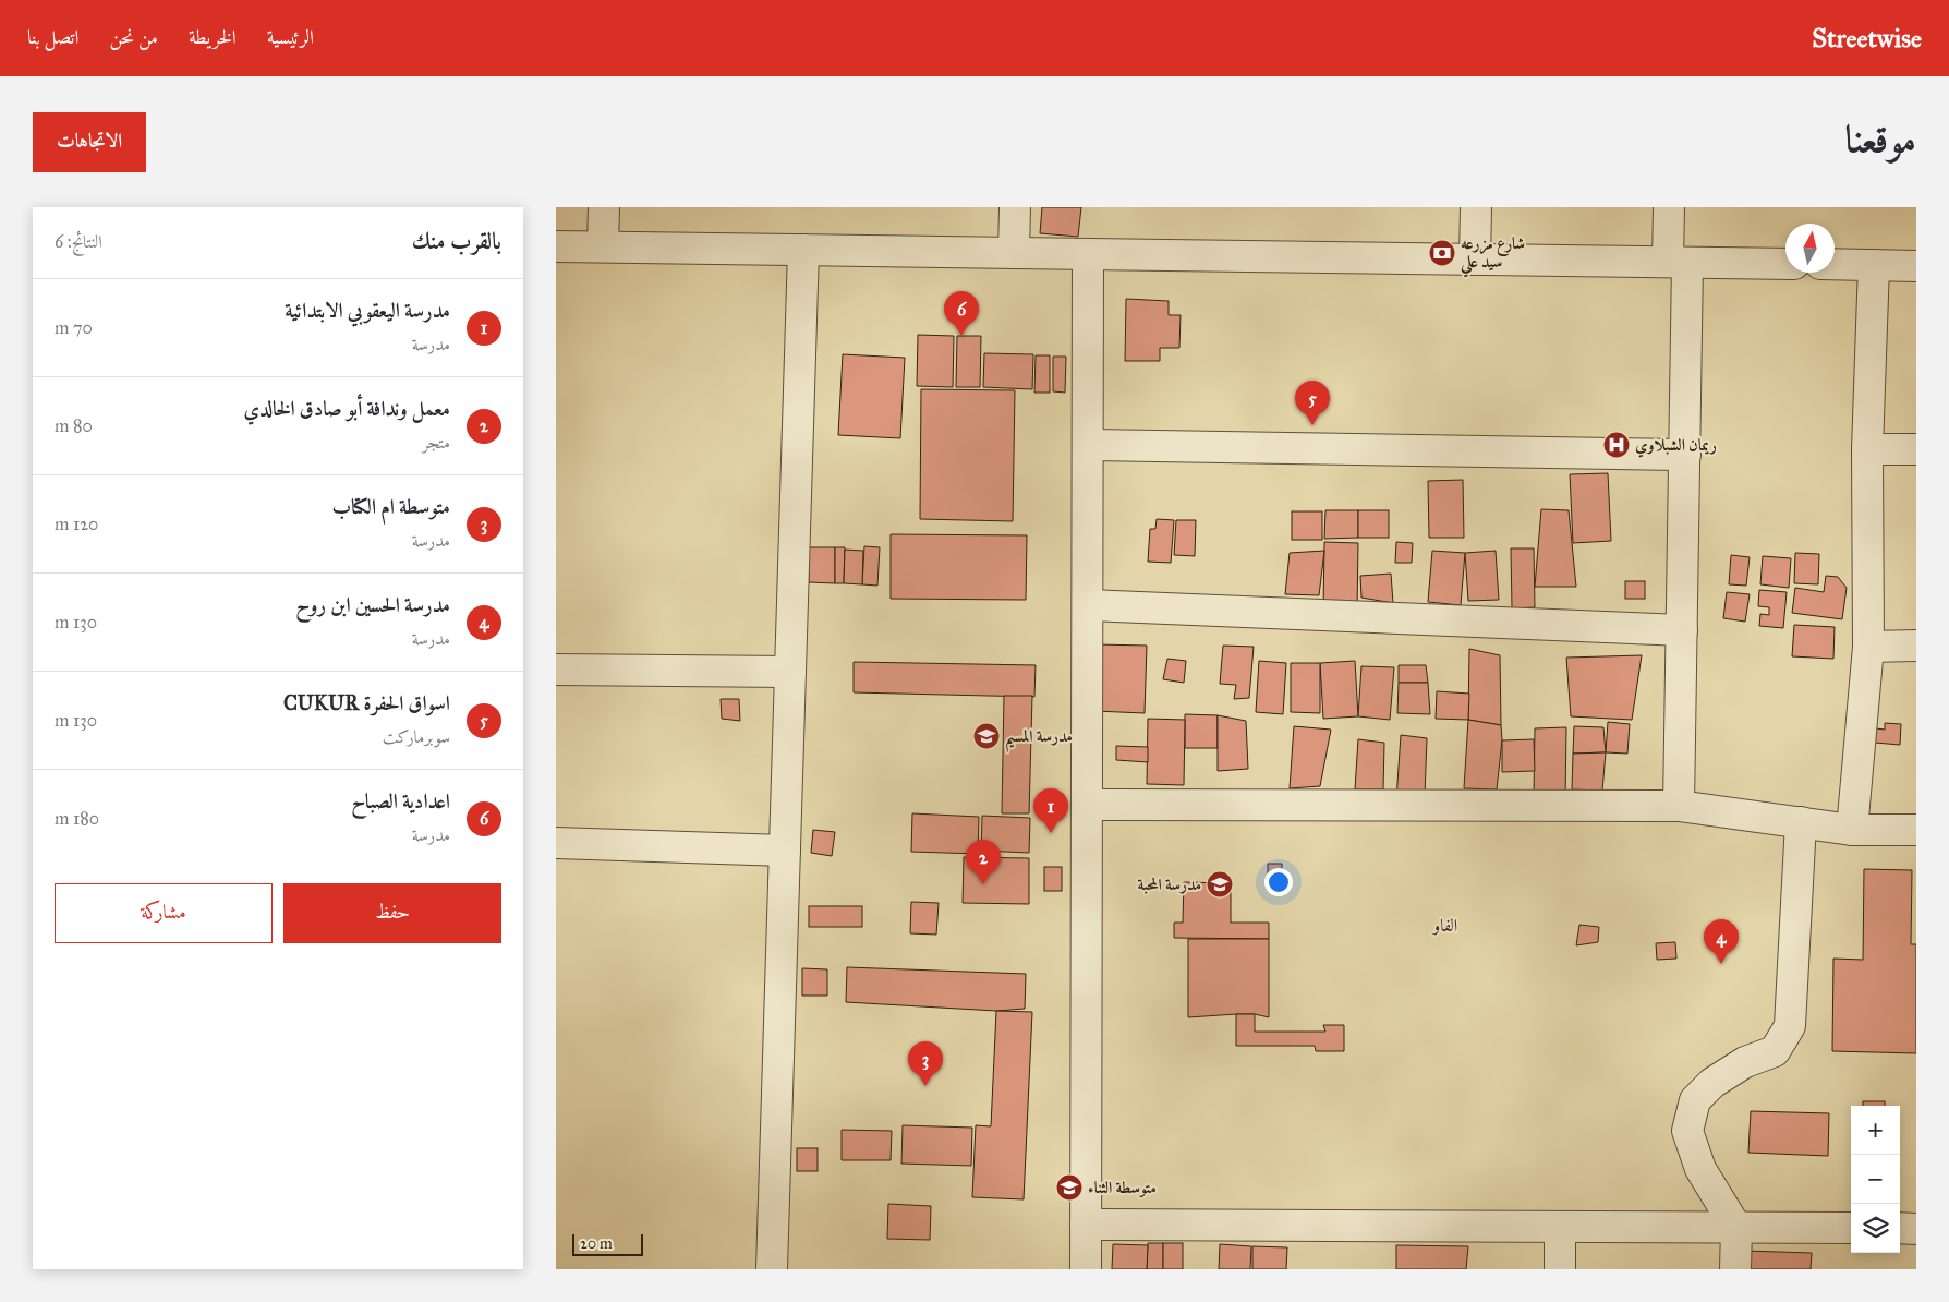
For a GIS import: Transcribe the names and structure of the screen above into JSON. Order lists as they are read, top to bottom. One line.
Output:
{"districts":["الفاو"],"places":{"bank":["شارع مزرعه سيد علي"],"hospital":["ريمان الشبلاوي"],"school or university":["مدرسة المسيم","مدرسة المحبة","متوسطة الثناء"]},"scale_bar":"20 m","north":"top","page":{"header":"Streetwise","nav":["الرئيسية","الخريطة","من نحن","اتصل بنا"],"title":"موقعنا","buttons":["الاتجاهات",["حفظ","مشاركة"]],"heading":["بالقرب منك","النتائج: 6"],"list":[{"mark":"1","name":"مدرسة اليعقوبي الابتدائية","note":"مدرسة","value":"70 m"},{"mark":"2","name":"معمل وندافة أبو صادق الخالدي","note":"متجر","value":"80 m"},{"mark":"3","name":"متوسطة ام الكتاب","note":"مدرسة","value":"120 m"},{"mark":"4","name":"مدرسة الحسين ابن روح","note":"مدرسة","value":"130 m"},{"mark":"5","name":"اسواق الحفرة CUKUR","note":"سوبرماركت","value":"130 m"},{"mark":"6","name":"اعدادية الصباح","note":"مدرسة","value":"180 m"}],"pins":["6","5","1","2","4","3"],"map_buttons":["+","−"],"scale":"20 m"}}
